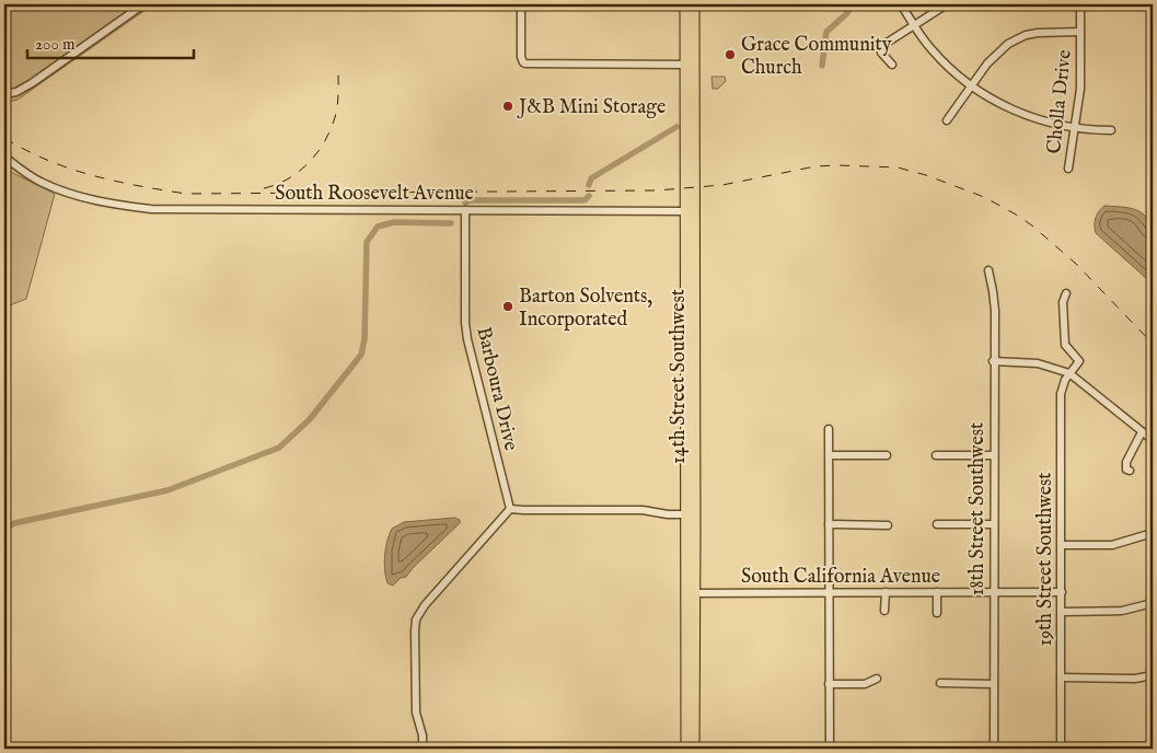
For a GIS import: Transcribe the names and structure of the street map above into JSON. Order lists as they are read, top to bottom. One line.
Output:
{"streets":{"main road":["14th Street Southwest"],"street":["Cholla Drive","South Roosevelt Avenue","Barboura Drive","18th Street Southwest","19th Street Southwest","South California Avenue"]},"crossings":[["South Roosevelt Avenue","14th Street Southwest"],["South Roosevelt Avenue","Barboura Drive"],["14th Street Southwest","South California Avenue"],["18th Street Southwest","South California Avenue"],["19th Street Southwest","South California Avenue"]],"places":["Grace Community Church","J&B Mini Storage","Barton Solvents, Incorporated"],"scale_bar":"200 m"}
